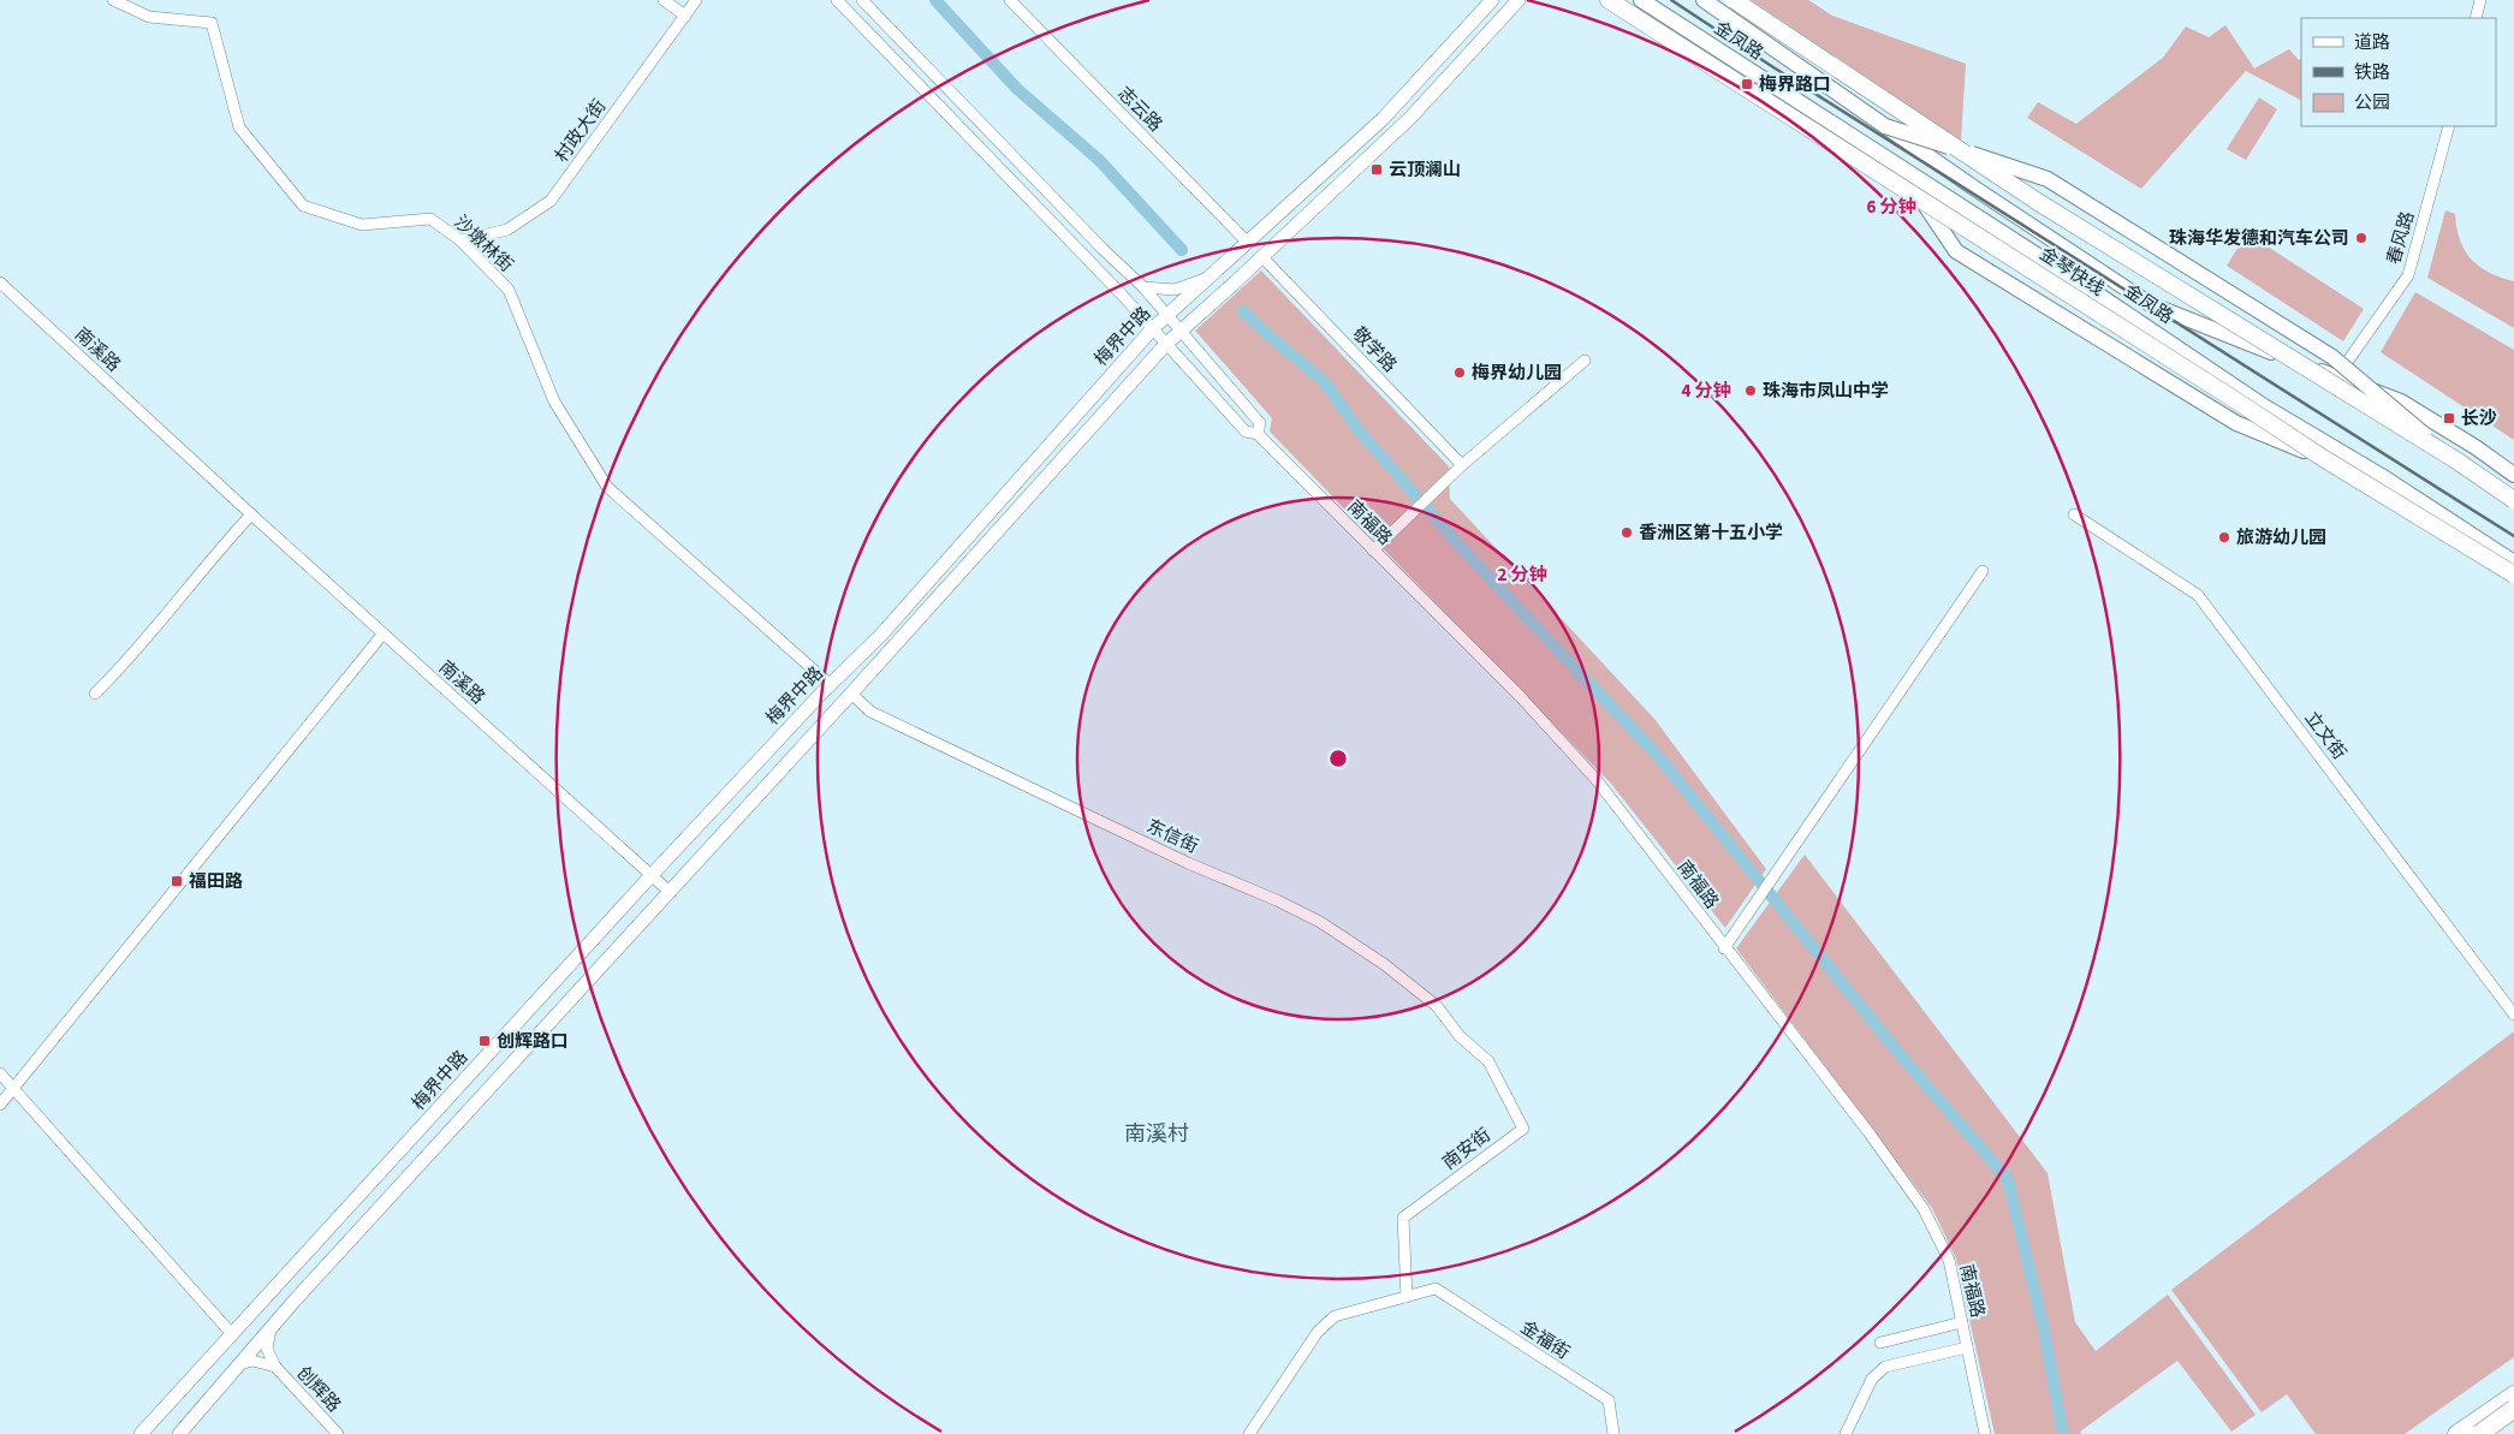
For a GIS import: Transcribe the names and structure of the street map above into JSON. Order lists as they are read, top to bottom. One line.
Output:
{"streets":{"highway":["金琴快线"],"main road":["金凤路","梅界中路"],"street":["志云路","村政大街","春风路","沙墩林街","南溪路","敬学路","南福路","立文街","东信街","南安街","金福街","创辉路"]},"crossings":[["金凤路","春风路"],["志云路","梅界中路"],["村政大街","沙墩林街"],["沙墩林街","梅界中路"],["梅界中路","南溪路"],["梅界中路","敬学路"],["梅界中路","东信街"],["东信街","南安街"],["南安街","金福街"]],"districts":["南溪村"],"places":{"transit":["梅界路口","云顶澜山","长沙","福田路","创辉路口"],"other":["珠海华发德和汽车公司","梅界幼儿园","珠海市凤山中学","香洲区第十五小学","旅游幼儿园"]},"legend":["道路","铁路","公园"],"rings":["6 分钟","4 分钟","2 分钟"]}
